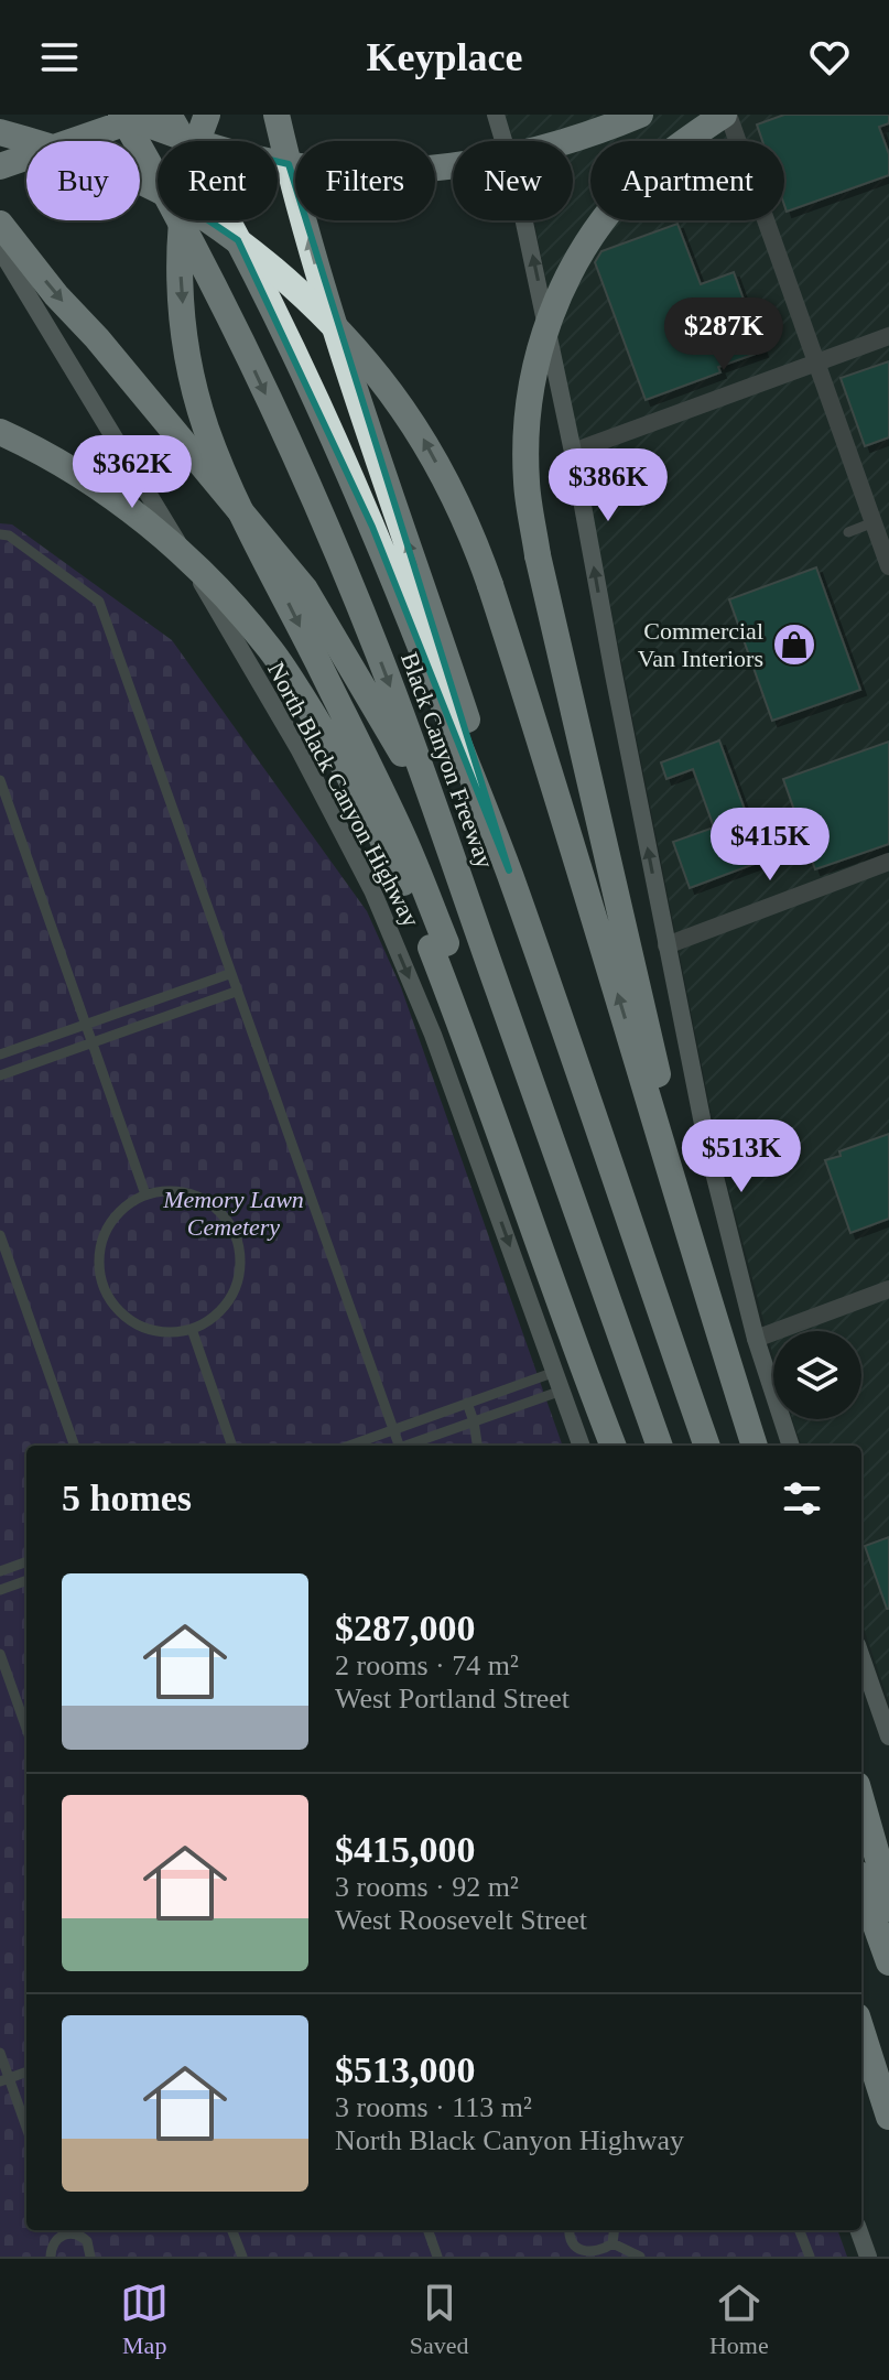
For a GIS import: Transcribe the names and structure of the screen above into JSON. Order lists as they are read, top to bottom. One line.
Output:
{"streets":{"highway":["Black Canyon Freeway"],"main road":["North Black Canyon Highway"]},"one_way":["North Black Canyon Highway"],"parks":["Memory Lawn Cemetery"],"places":{"shop":["Commercial Van Interiors"]},"page":{"header":"Keyplace","chip":["Buy","Rent","Filters","New","Apartment"],"price":["$287K","$362K","$386K","$415K","$513K"],"heading":"5 homes","list":[{"name":"$287,000","note":"2 rooms · 74 m² · West Portland Street"},{"name":"$415,000","note":"3 rooms · 92 m² · West Roosevelt Street"},{"name":"$513,000","note":"3 rooms · 113 m² · North Black Canyon Highway"}],"tabs":["Map","Saved","Home"]}}
